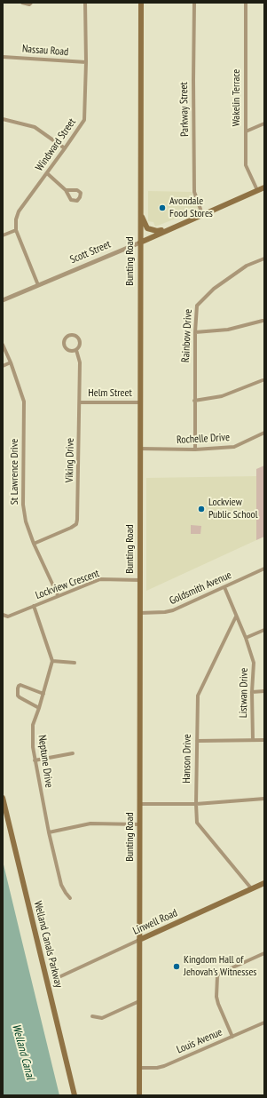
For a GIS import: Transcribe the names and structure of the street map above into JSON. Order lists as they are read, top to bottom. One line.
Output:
{"streets":{"main road":["Scott Street","Bunting Road","Linwell Road","Welland Canals Parkway"],"street":["Nassau Road","Wakelin Terrace","Parkway Street","Windward Street","Rainbow Drive","Helm Street","Rochelle Drive","Viking Drive","St Lawrence Drive","Lockview Crescent","Goldsmith Avenue","Listwan Drive","Hanson Drive","Neptune Drive","Louis Avenue"]},"crossings":[["Nassau Road","Windward Street"],["Wakelin Terrace","Scott Street"],["Parkway Street","Scott Street"],["Windward Street","Scott Street"],["Scott Street","Bunting Road"],["Bunting Road","Helm Street"],["Bunting Road","Rochelle Drive"],["Bunting Road","Lockview Crescent"],["Bunting Road","Goldsmith Avenue"],["Bunting Road","Linwell Road"],["Bunting Road","Louis Avenue"],["Rainbow Drive","Rochelle Drive"],["Helm Street","Viking Drive"],["Viking Drive","St Lawrence Drive"],["St Lawrence Drive","Lockview Crescent"],["Goldsmith Avenue","Listwan Drive"],["Listwan Drive","Hanson Drive"],["Hanson Drive","Linwell Road"]],"water":["Welland Canal"],"places":["Avondale Food Stores","Lockview Public School","Kingdom Hall of Jehovah's Witnesses"]}
